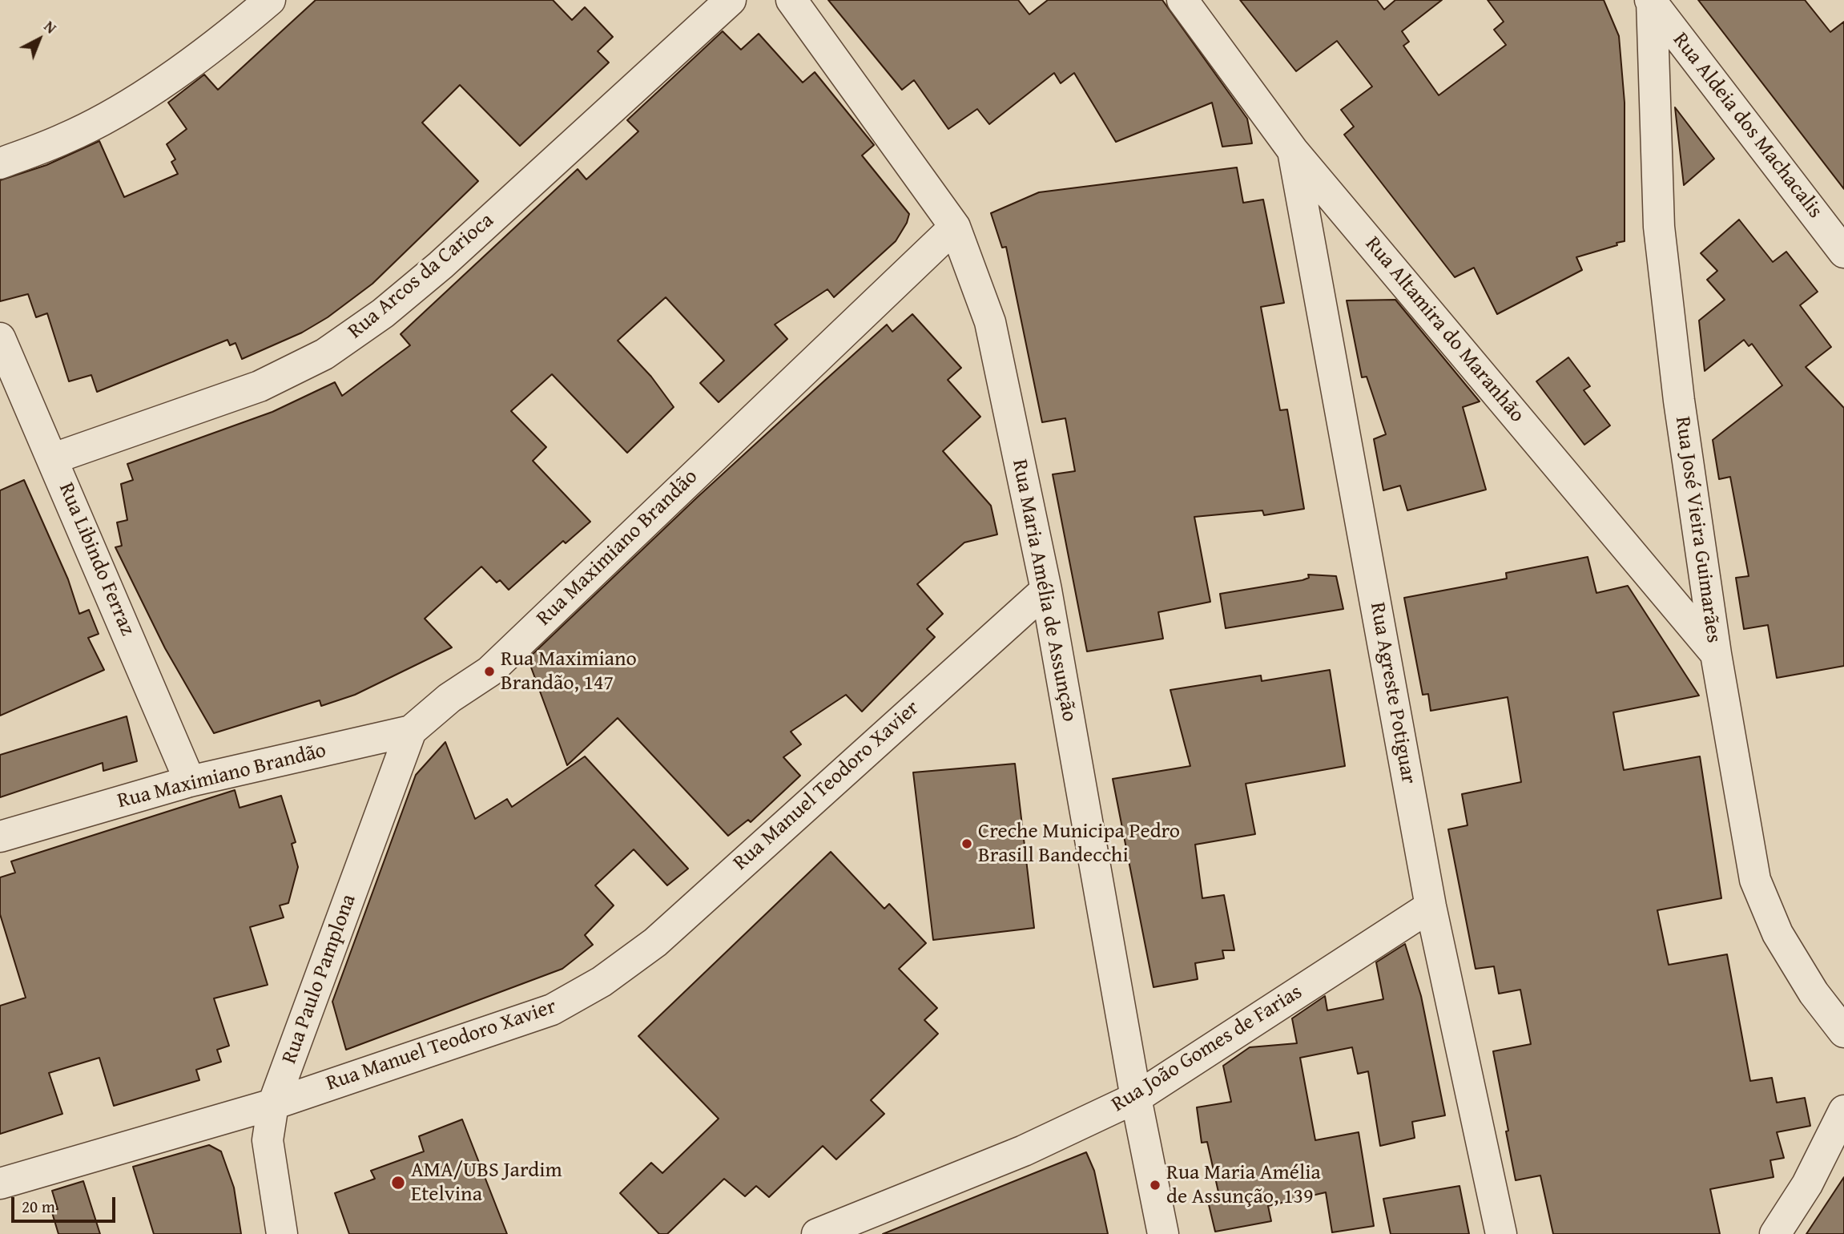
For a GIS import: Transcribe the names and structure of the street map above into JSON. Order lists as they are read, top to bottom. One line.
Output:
{"streets":{"street":["Rua Aldeia dos Machacalis","Rua Arcos da Carioca","Rua Altamira do Maranhão","Rua José Vieira Guimarães","Rua Maximiano Brandão","Rua Libindo Ferraz","Rua Maria Amélia de Assunção","Rua Agreste Potiguar","Rua Manuel Teodoro Xavier","Rua Paulo Pamplona","Rua João Gomes de Farias"]},"crossings":[["Rua Aldeia dos Machacalis","Rua José Vieira Guimarães"],["Rua Arcos da Carioca","Rua Libindo Ferraz"],["Rua Altamira do Maranhão","Rua José Vieira Guimarães"],["Rua Altamira do Maranhão","Rua Agreste Potiguar"],["Rua Maximiano Brandão","Rua Libindo Ferraz"],["Rua Maximiano Brandão","Rua Maria Amélia de Assunção"],["Rua Maximiano Brandão","Rua Paulo Pamplona"],["Rua Maria Amélia de Assunção","Rua Manuel Teodoro Xavier"],["Rua Maria Amélia de Assunção","Rua João Gomes de Farias"],["Rua Agreste Potiguar","Rua João Gomes de Farias"],["Rua Manuel Teodoro Xavier","Rua Paulo Pamplona"]],"places":["Rua Maximiano Brandão, 147","Creche Municipa Pedro Brasill Bandecchi","AMA/UBS Jardim Etelvina","Rua Maria Amélia de Assunção, 139"],"scale_bar":"20 m","north":"top right"}
